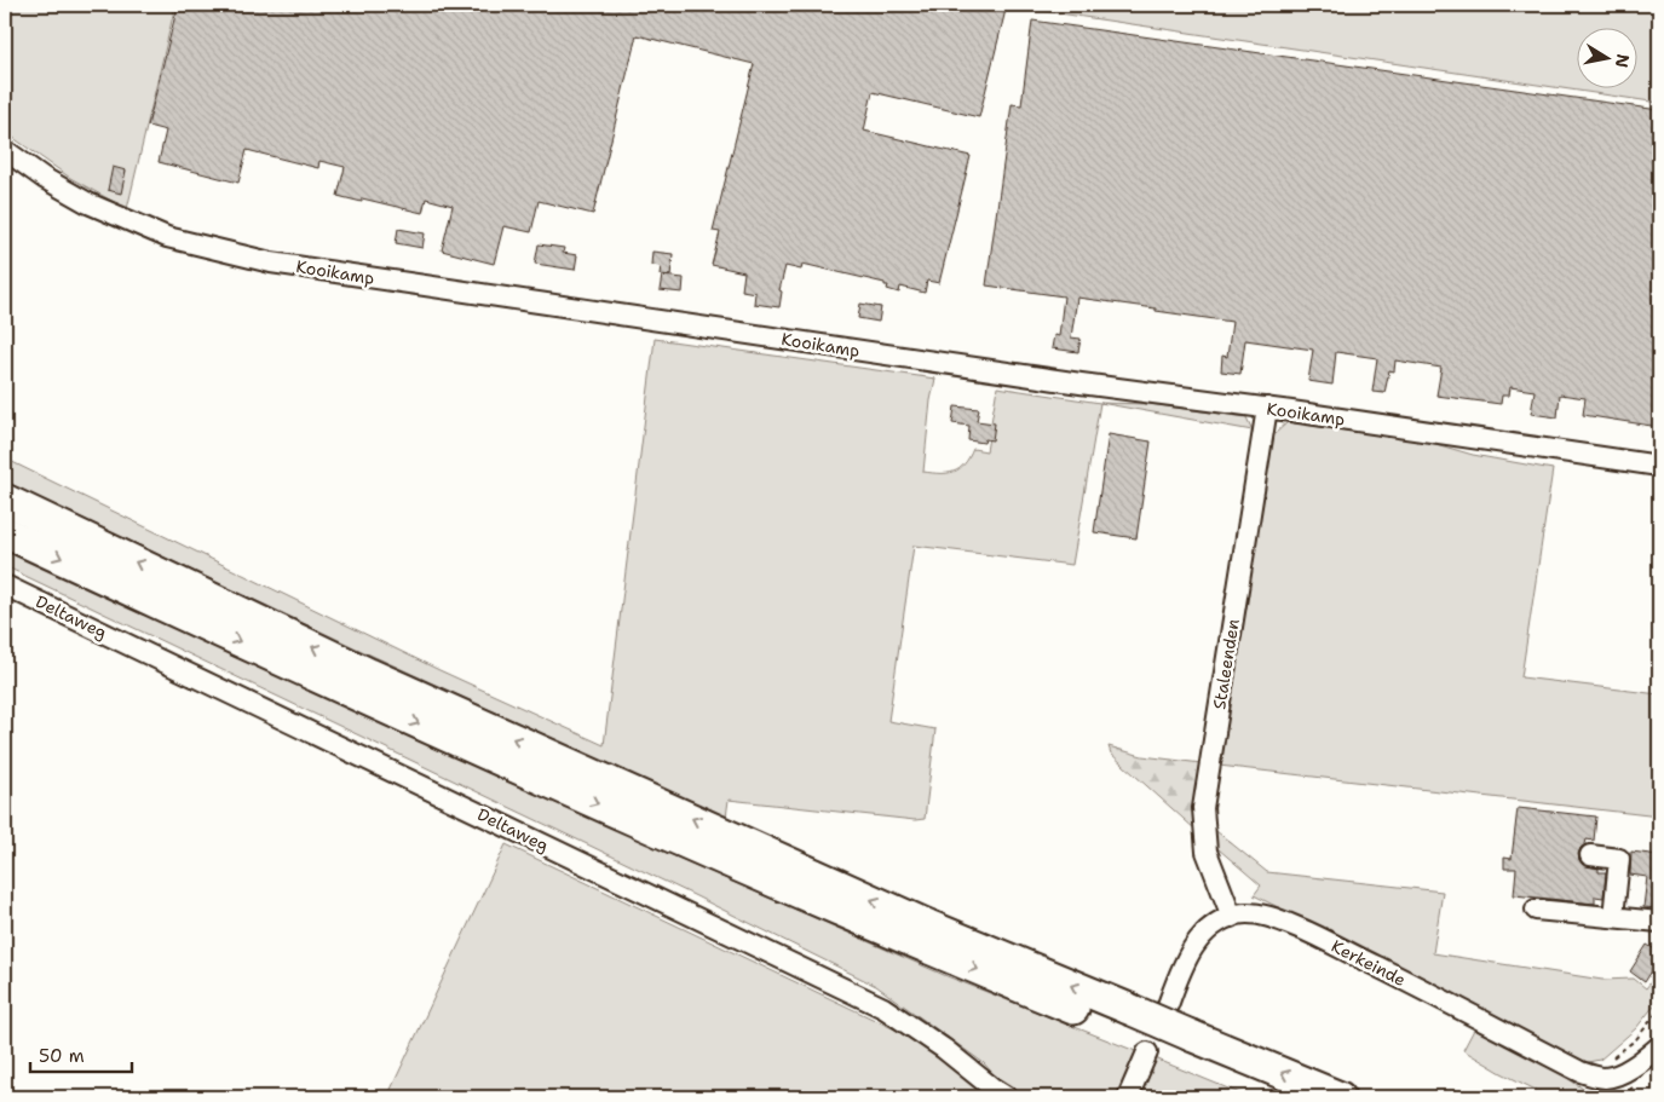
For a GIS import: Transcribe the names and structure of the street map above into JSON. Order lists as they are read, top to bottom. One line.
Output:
{"streets":{"street":["Kooikamp","Deltaweg","Staleenden","Kerkeinde"]},"crossings":[["Kooikamp","Staleenden"],["Staleenden","Kerkeinde"]],"scale_bar":"50 m","north":"right"}
